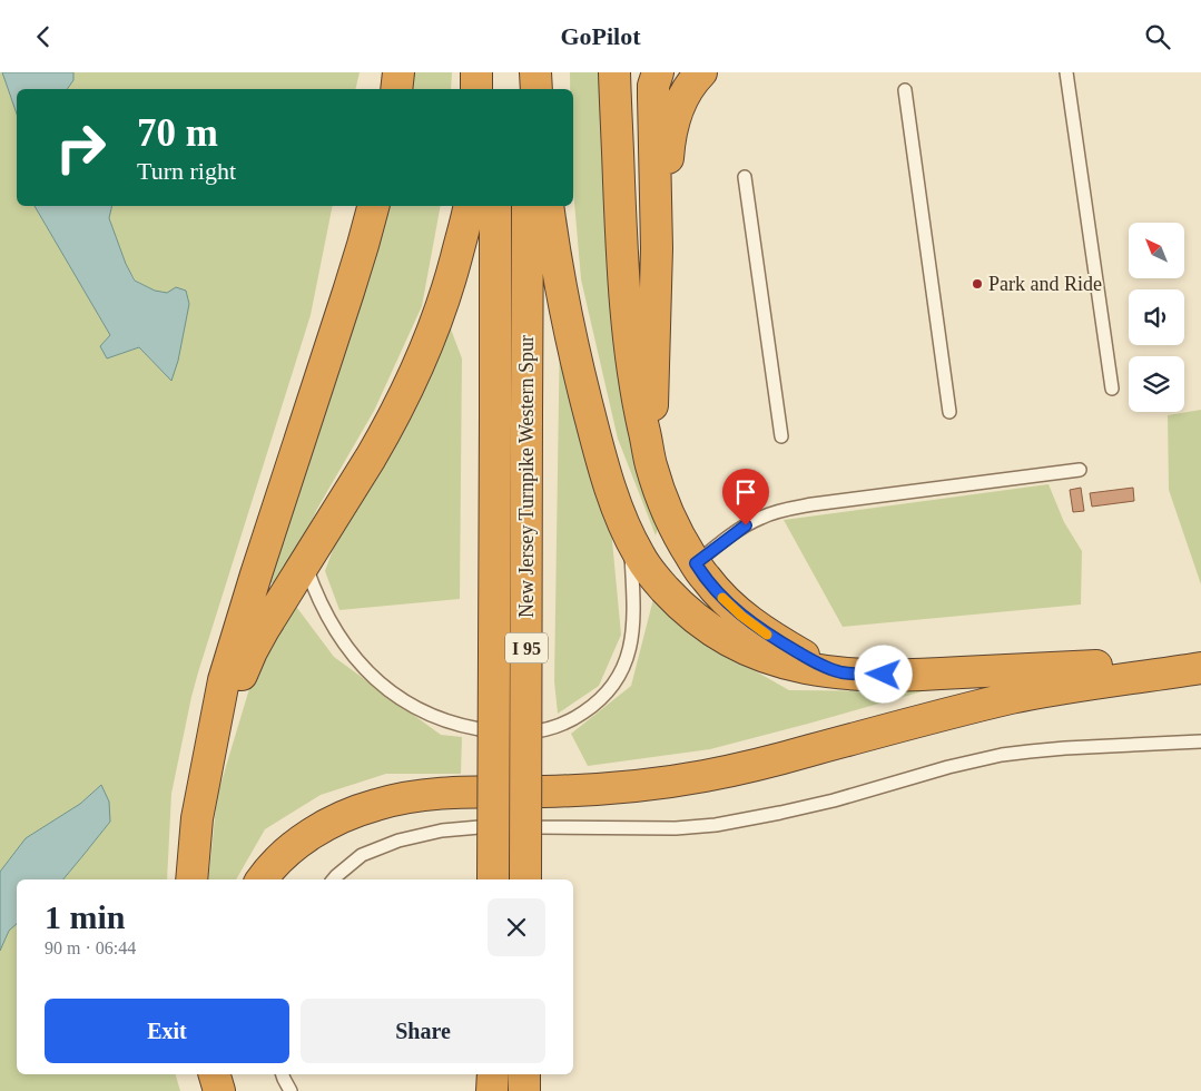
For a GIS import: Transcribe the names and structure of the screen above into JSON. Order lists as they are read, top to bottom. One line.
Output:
{"streets":{"highway":["New Jersey Turnpike Western Spur","I 95"]},"places":["Park and Ride"],"north":"top left","page":{"header":"GoPilot","turn":["70 m","Turn right"],"heading":["1 min","90 m · 06:44"],"buttons":["Exit","Share"]}}
